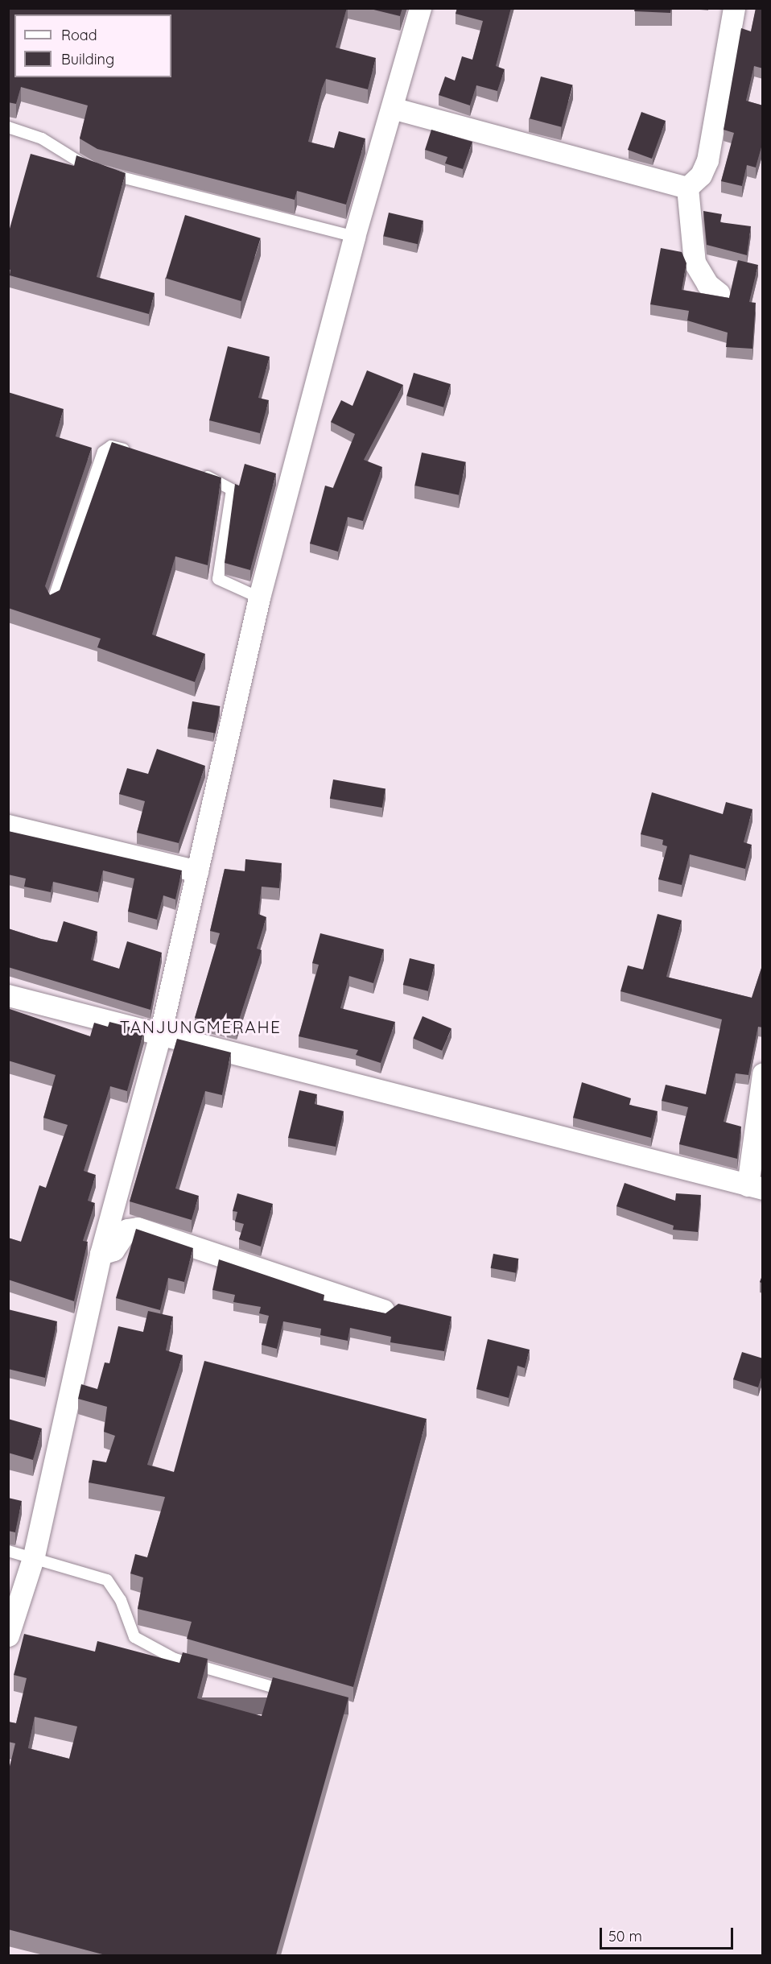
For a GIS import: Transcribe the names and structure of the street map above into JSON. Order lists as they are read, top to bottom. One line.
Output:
{"districts":["TANJUNGMERAHE"],"legend":["Road","Building"],"scale_bar":"50 m"}
